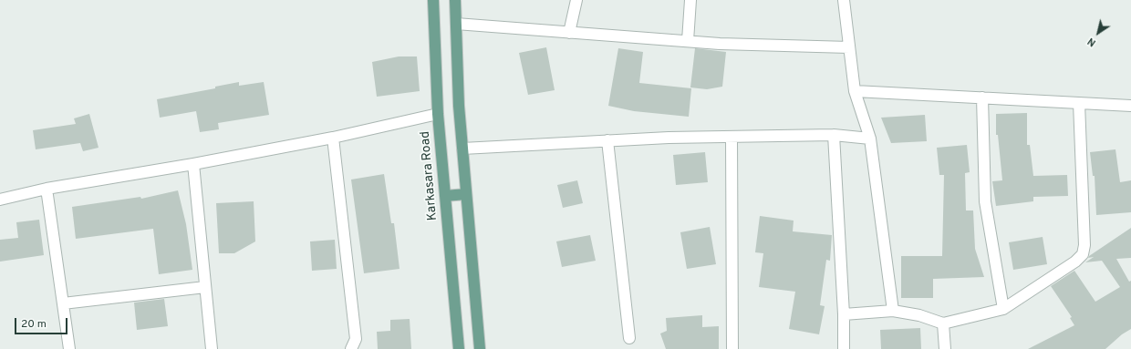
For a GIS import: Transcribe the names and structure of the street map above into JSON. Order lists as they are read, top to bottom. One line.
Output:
{"streets":{"main road":["Karkasara Road"]},"scale_bar":"20 m","north":"bottom left"}
